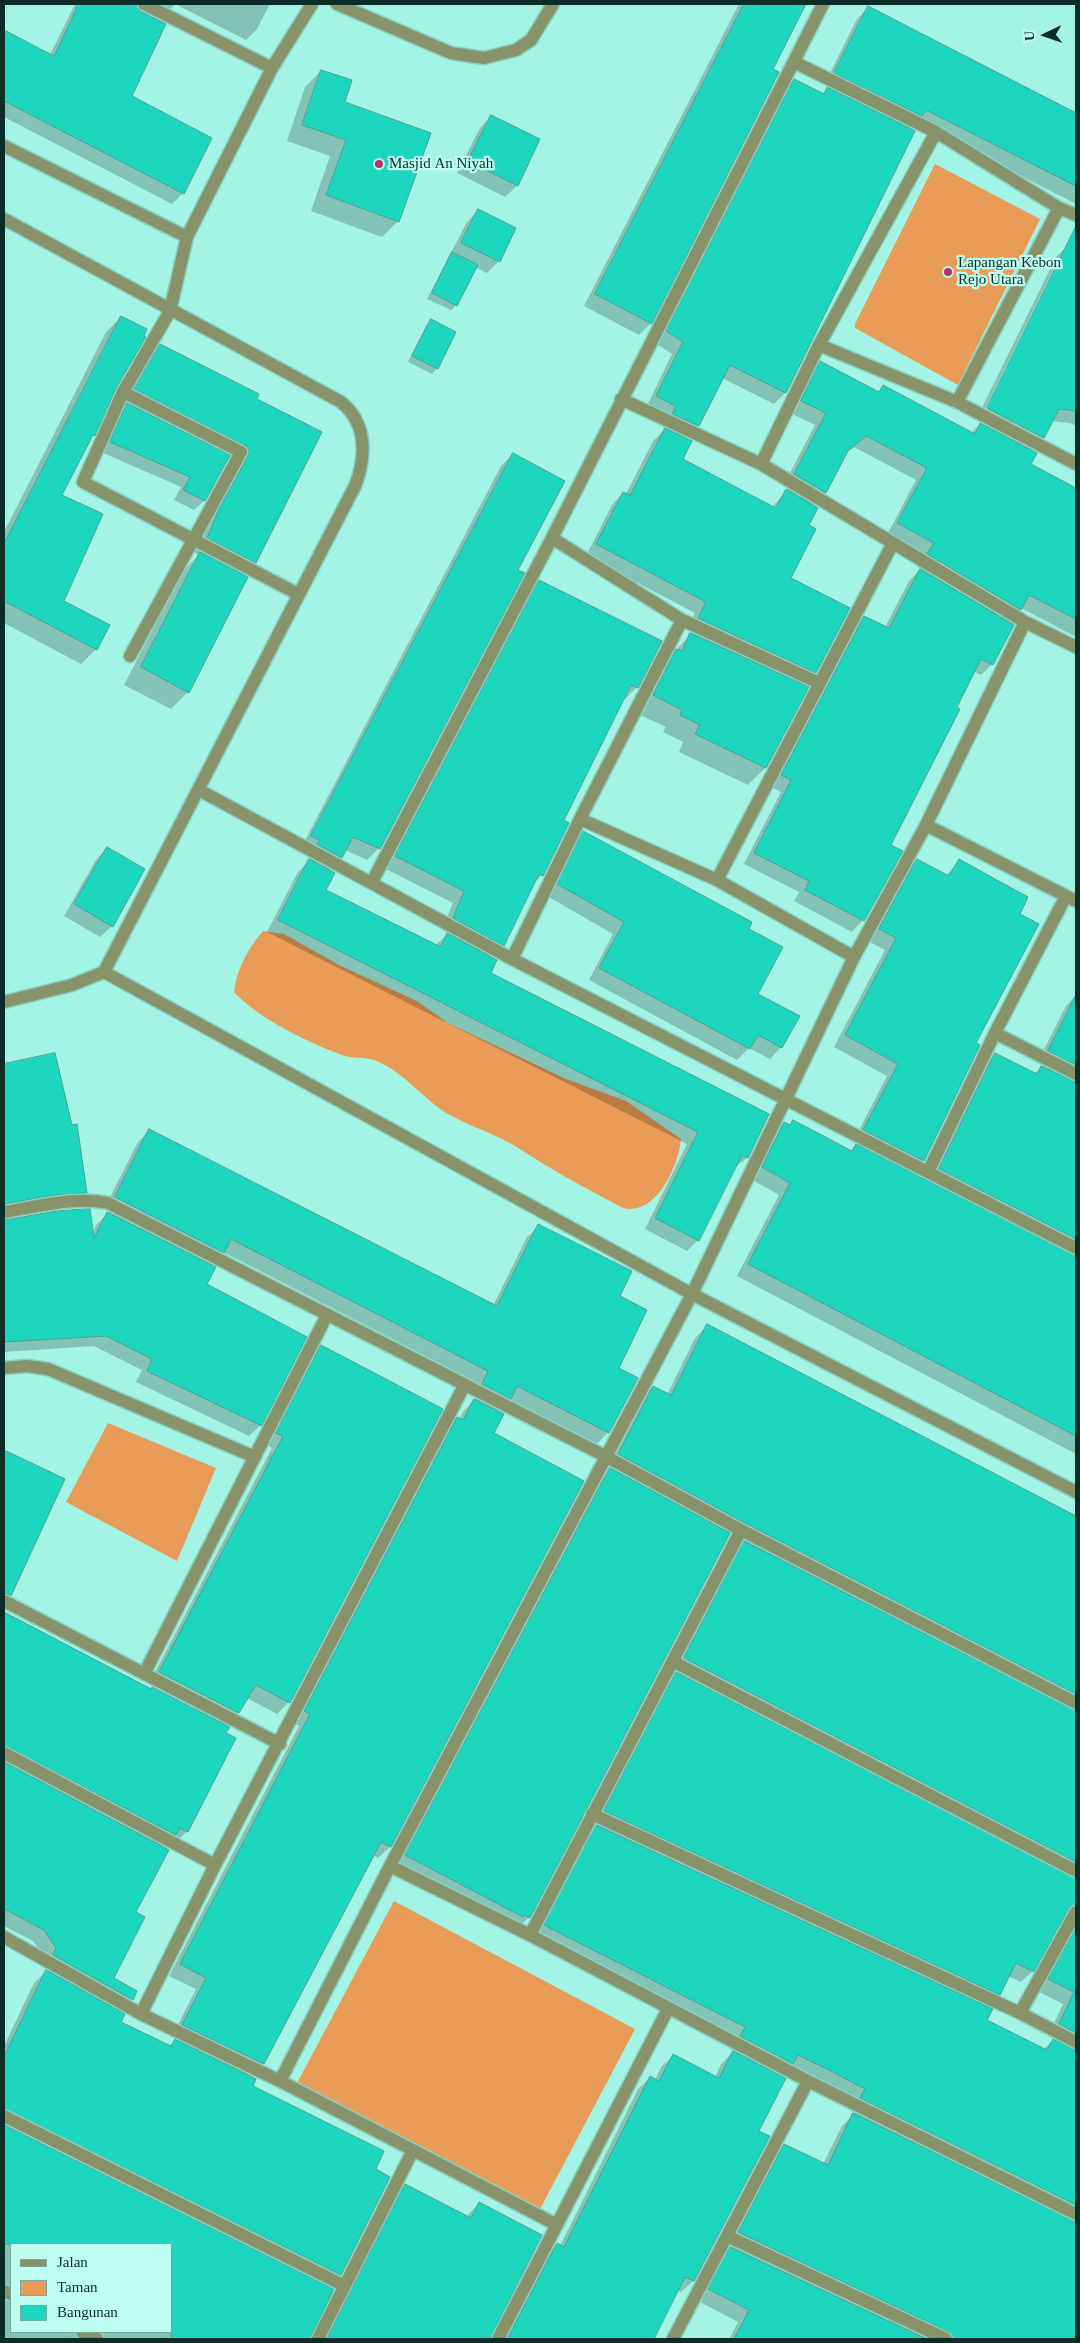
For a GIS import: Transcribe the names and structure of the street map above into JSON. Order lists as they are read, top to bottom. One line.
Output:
{"places":["Masjid An Niyah","Lapangan Kebon Rejo Utara"],"legend":["Jalan","Taman","Bangunan"],"north":"left"}
